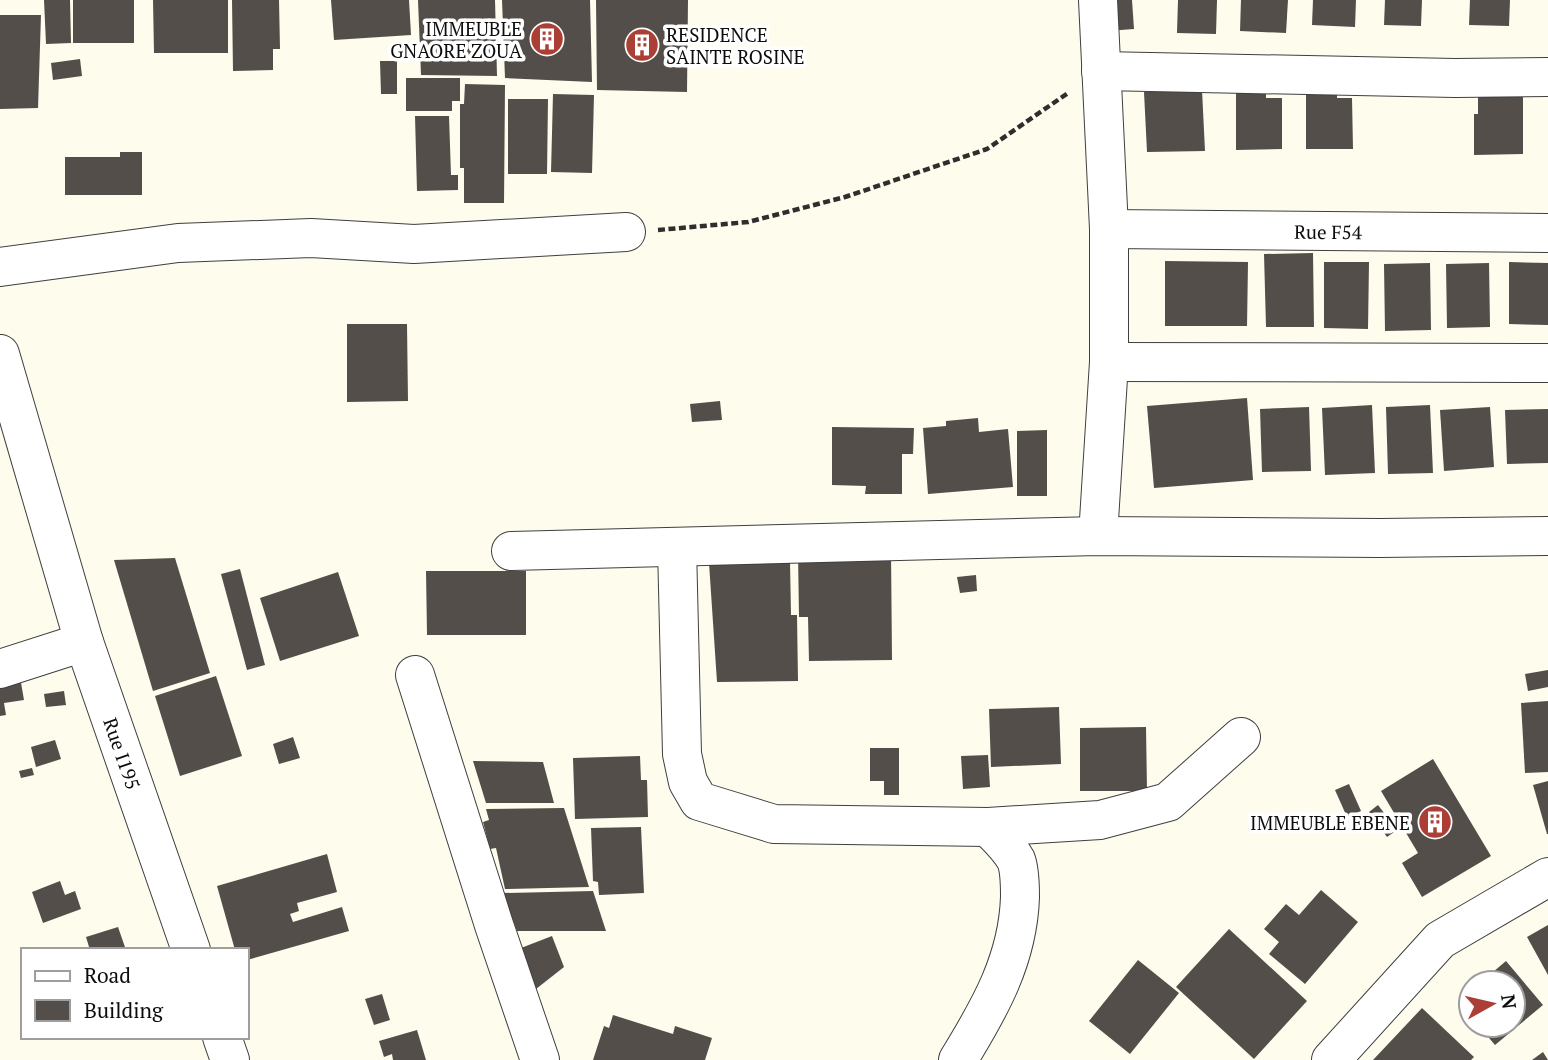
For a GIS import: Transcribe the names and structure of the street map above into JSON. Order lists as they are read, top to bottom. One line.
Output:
{"streets":{"street":["Rue F54","Rue I195"]},"places":{"building":["IMMEUBLE GNAORE ZOUA","RESIDENCE SAINTE ROSINE","IMMEUBLE EBENE"]},"legend":["Road","Building"],"north":"right"}
